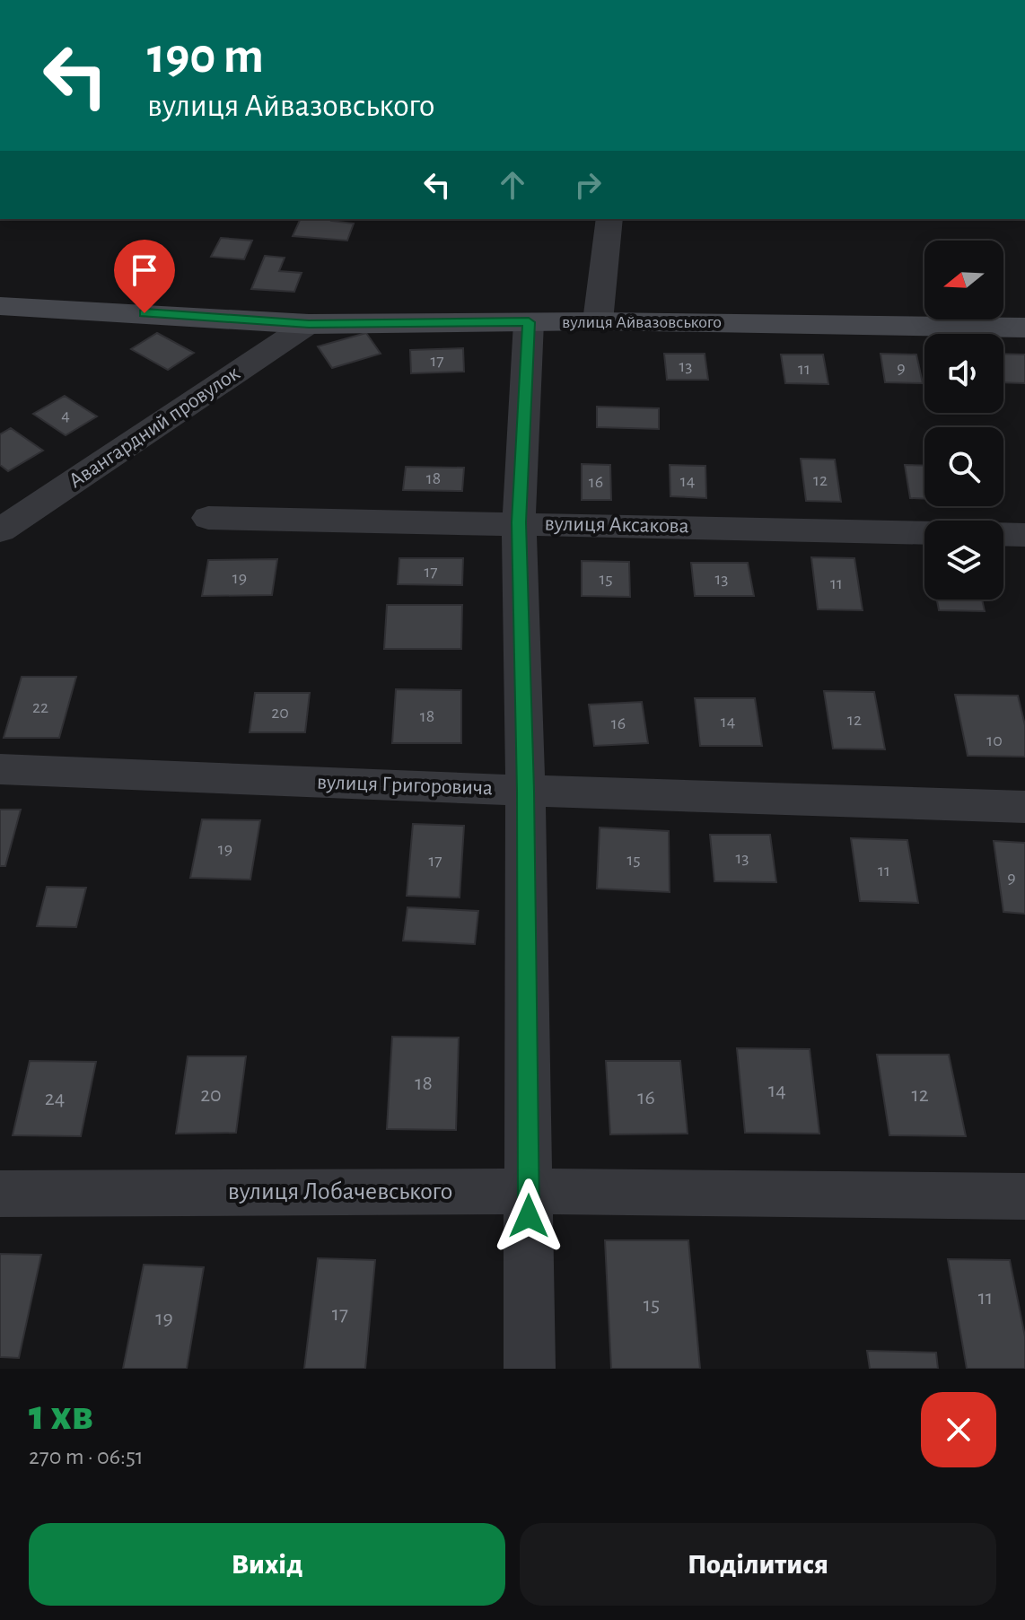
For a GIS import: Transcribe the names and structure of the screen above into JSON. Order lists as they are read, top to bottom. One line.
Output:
{"streets":{"street":["вулиця Айвазовського","Авангардний провулок","вулиця Аксакова","вулиця Григоровича","вулиця Лобачевського"]},"crossings":[["вулиця Айвазовського","Авангардний провулок"]],"house_numbers":["17","13","9","11","4","18","12","14","16","17","19","15","13","11","22","20","18","12","14","16","10","19","13","15","17","11","9","18","14","20","12","16","24","11","15","17","19"],"north":"left","page":{"turn":["190 m","вулиця Айвазовського"],"heading":["1 хв","270 m · 06:51"],"buttons":["Вихід","Поділитися"]}}
